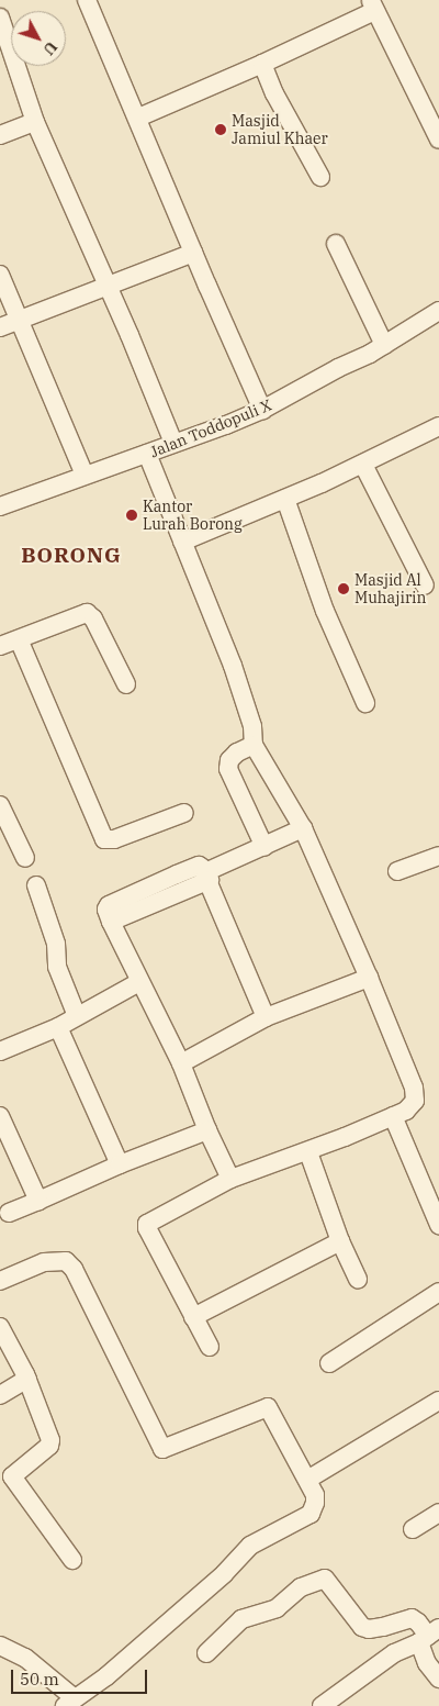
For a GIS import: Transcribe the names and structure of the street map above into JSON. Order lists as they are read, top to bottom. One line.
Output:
{"streets":{"street":["Jalan Toddopuli X"]},"districts":["BORONG"],"places":["Masjid Jamiul Khaer","Kantor Lurah Borong","Masjid Al Muhajirin"],"scale_bar":"50 m","north":"bottom right"}
